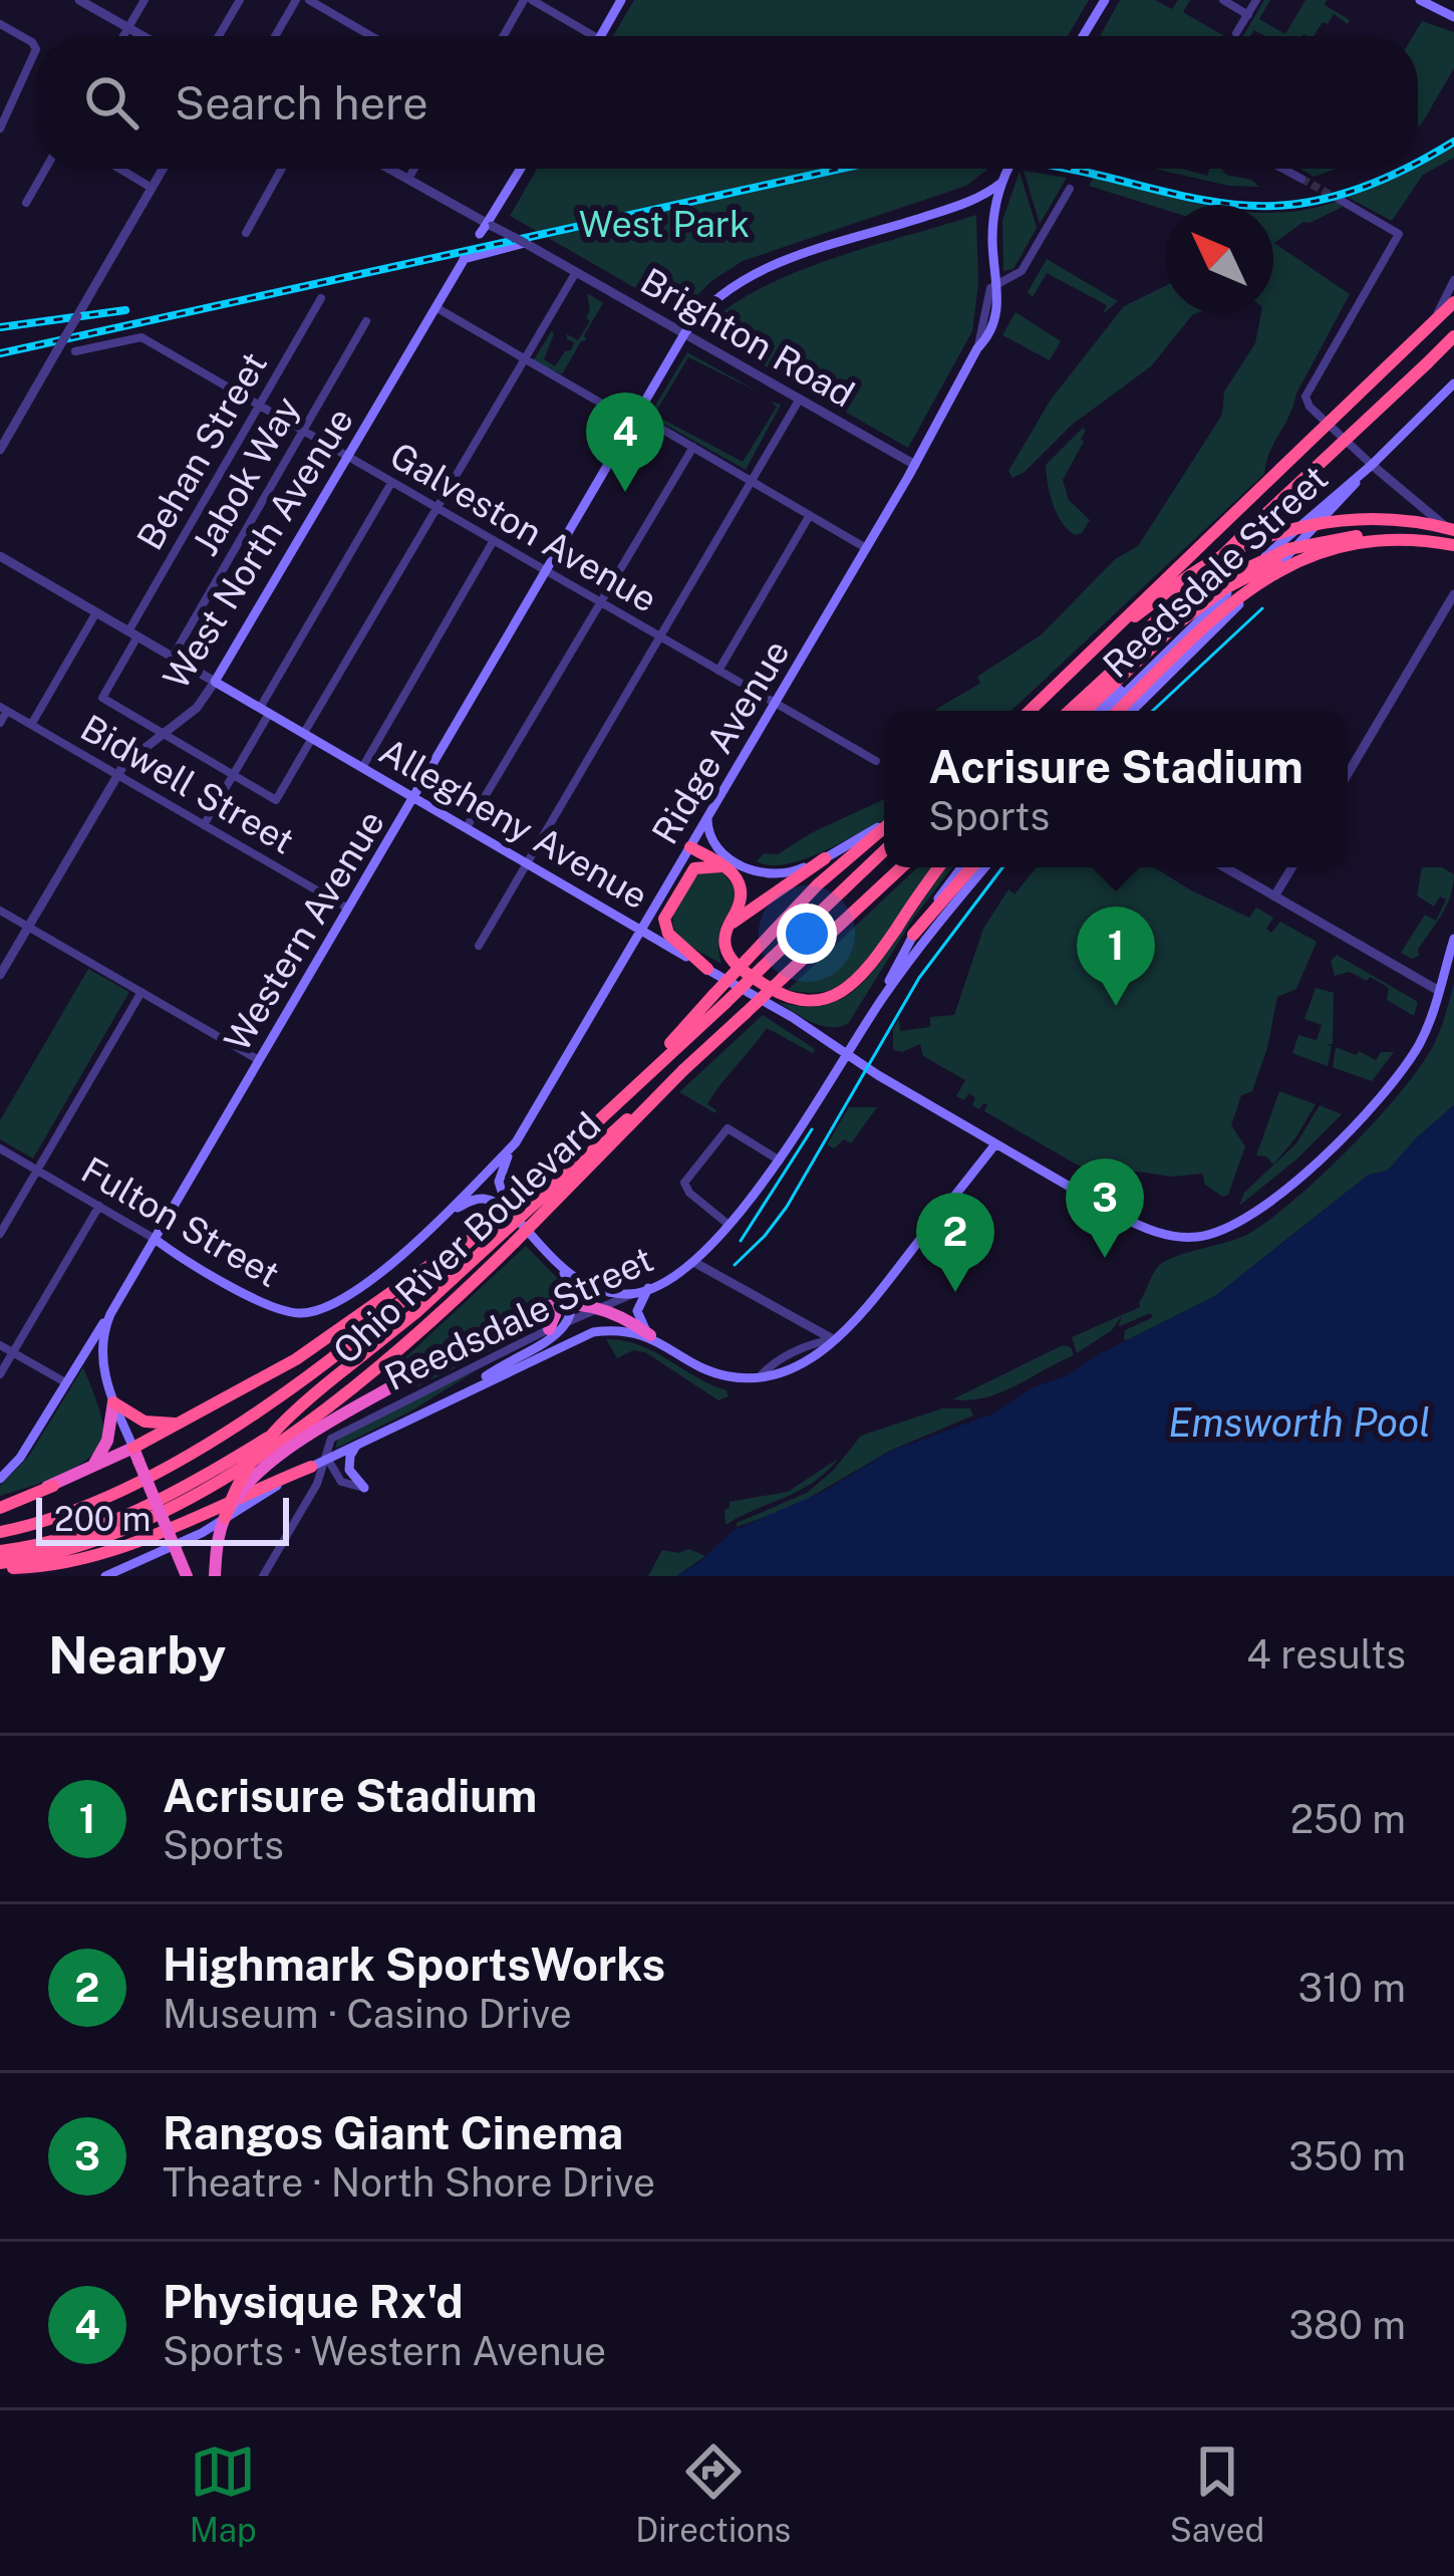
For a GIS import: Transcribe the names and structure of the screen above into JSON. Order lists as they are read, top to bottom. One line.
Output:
{"streets":{"highway":["Ohio River Boulevard"],"main road":["West North Avenue","Reedsdale Street","Ridge Avenue","Allegheny Avenue","Western Avenue","Fulton Street"],"street":["Brighton Road","Behan Street","Jabok Way","Galveston Avenue","Bidwell Street"]},"crossings":[["Brighton Road","West North Avenue"],["Brighton Road","Ridge Avenue"],["Brighton Road","Western Avenue"],["Behan Street","Galveston Avenue"],["Behan Street","West North Avenue"],["Behan Street","Allegheny Avenue"],["Jabok Way","Galveston Avenue"],["Jabok Way","Allegheny Avenue"],["Galveston Avenue","West North Avenue"],["Galveston Avenue","Ridge Avenue"],["Galveston Avenue","Western Avenue"],["West North Avenue","Bidwell Street"],["West North Avenue","Allegheny Avenue"],["Reedsdale Street","Allegheny Avenue"],["Ridge Avenue","Allegheny Avenue"],["Ridge Avenue","Western Avenue"],["Ridge Avenue","Fulton Street"],["Bidwell Street","Western Avenue"],["Allegheny Avenue","Western Avenue"],["Western Avenue","Fulton Street"]],"water":["Emsworth Pool"],"parks":["West Park"],"scale_bar":"200 m","north":"top left","page":{"search":"Search here","pins":["4","1","3","2"],"popup":["Acrisure Stadium","Sports"],"scale":"200 m","heading":["Nearby","4 results"],"list":[{"mark":"1","name":"Acrisure Stadium","note":"Sports","value":"250 m"},{"mark":"2","name":"Highmark SportsWorks","note":"Museum · Casino Drive","value":"310 m"},{"mark":"3","name":"Rangos Giant Cinema","note":"Theatre · North Shore Drive","value":"350 m"},{"mark":"4","name":"Physique Rx'd","note":"Sports · Western Avenue","value":"380 m"}],"nav":["Map","Directions","Saved"]}}
